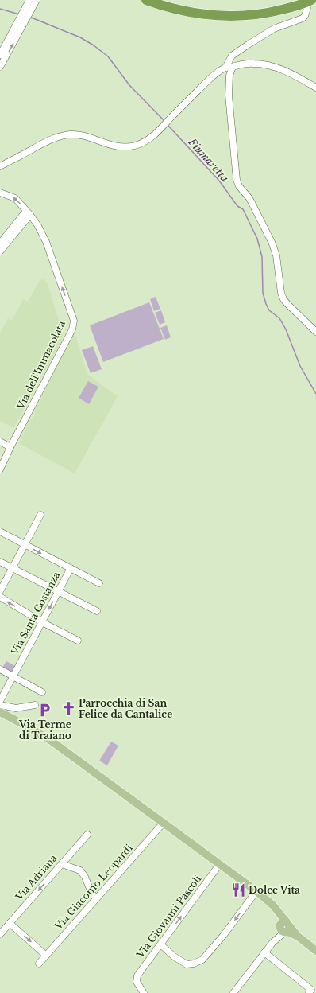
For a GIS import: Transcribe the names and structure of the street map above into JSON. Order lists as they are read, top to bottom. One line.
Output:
{"streets":{"street":["Via dell'Immacolata","Via Santa Costanza","Via Adriana","Via Giacomo Leopardi","Via Giovanni Pascoli"]},"one_way":["Via dell'Immacolata","Via Adriana","Via Giovanni Pascoli"],"water":["Fiumaretta"],"places":{"church":["Parrocchia di San Felice da Cantalice"],"parking":["Via Terme di Traiano"],"restaurant":["Dolce Vita"]}}
